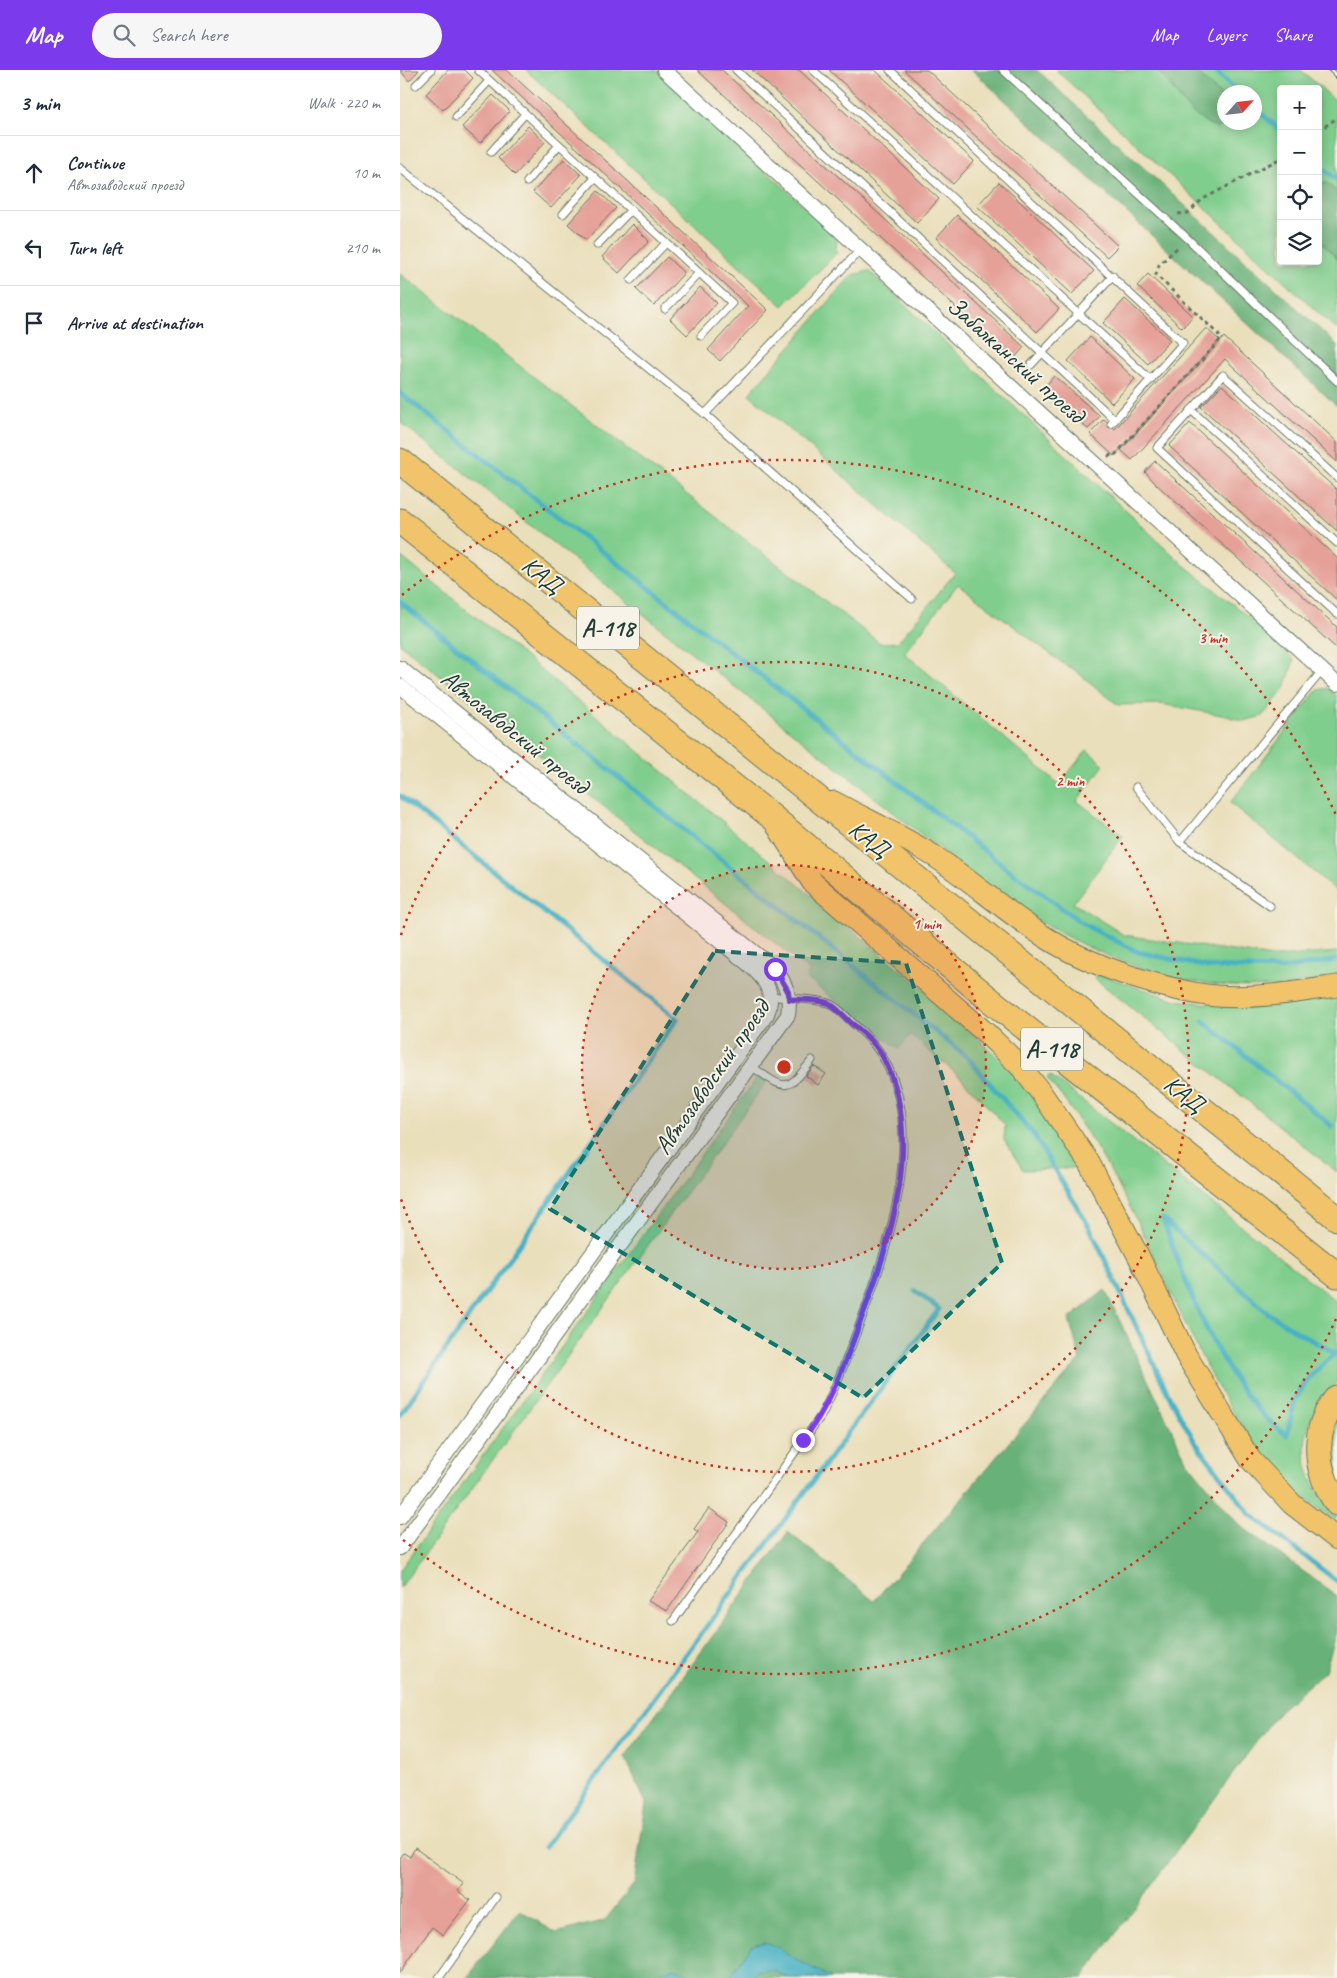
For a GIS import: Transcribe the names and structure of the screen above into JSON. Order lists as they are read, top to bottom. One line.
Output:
{"streets":{"highway":["КАД","А-118"],"street":["Забалканский проезд","Автозаводский проезд"]},"north":"top right","page":{"header":"Map","search":"Search here","nav":["Map","Layers","Share"],"heading":["3 min","Walk · 220 m"],"map_buttons":["+","−"],"list":[["Continue","Автозаводский проезд","10 m"],["Turn left","210 m"],"Arrive at destination"]},"rings":["3 min","2 min","1 min"]}
